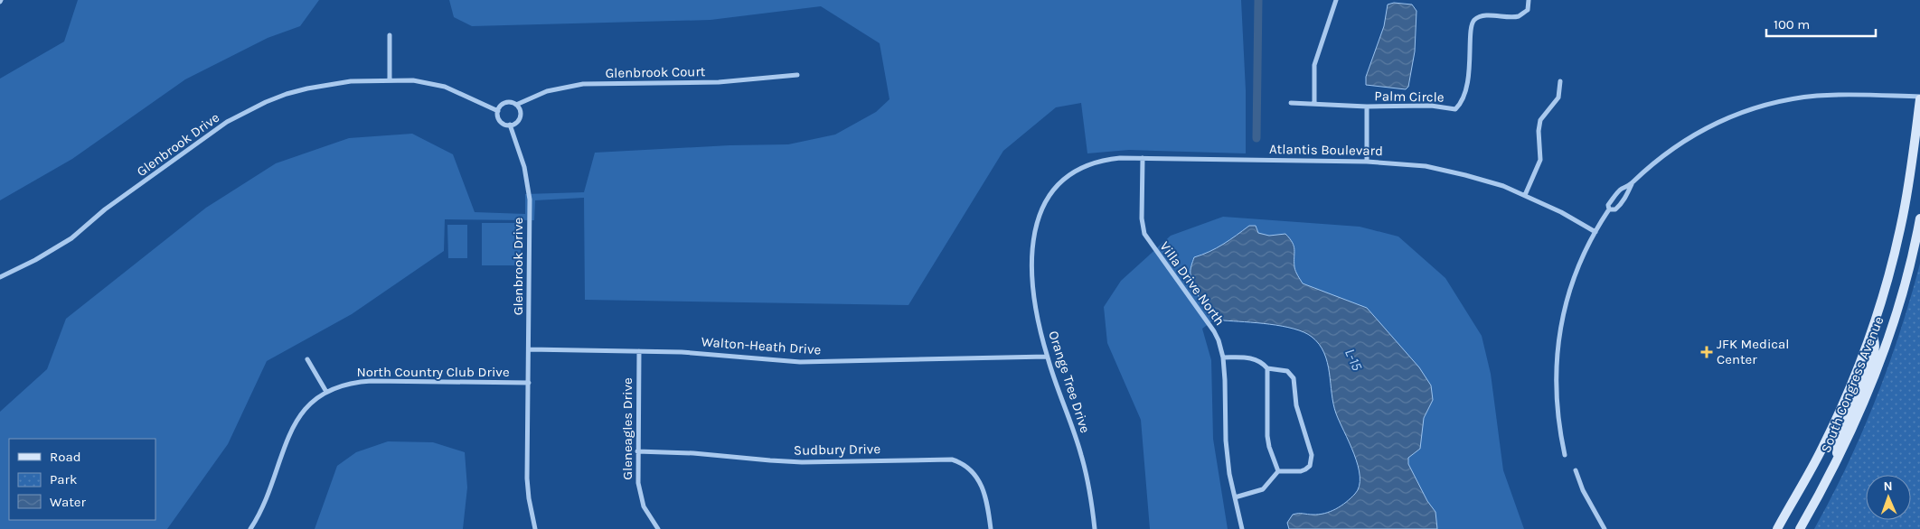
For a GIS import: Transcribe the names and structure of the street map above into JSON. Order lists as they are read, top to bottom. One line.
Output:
{"streets":{"main road":["South Congress Avenue"],"street":["Glenbrook Court","Palm Circle","Glenbrook Drive","Atlantis Boulevard","Villa Drive North","Walton-Heath Drive","North Country Club Drive","Orange Tree Drive","Gleneagles Drive","Sudbury Drive"]},"crossings":[["Glenbrook Court","Glenbrook Drive"],["Palm Circle","Atlantis Boulevard"],["Glenbrook Drive","Walton-Heath Drive"],["Glenbrook Drive","North Country Club Drive"],["Atlantis Boulevard","Villa Drive North"],["Atlantis Boulevard","Orange Tree Drive"],["Walton-Heath Drive","Orange Tree Drive"],["Walton-Heath Drive","Gleneagles Drive"],["Gleneagles Drive","Sudbury Drive"]],"water":["L-15"],"places":{"health":["JFK Medical Center"]},"legend":["Road","Park","Water"],"scale_bar":"100 m","north":"top"}
